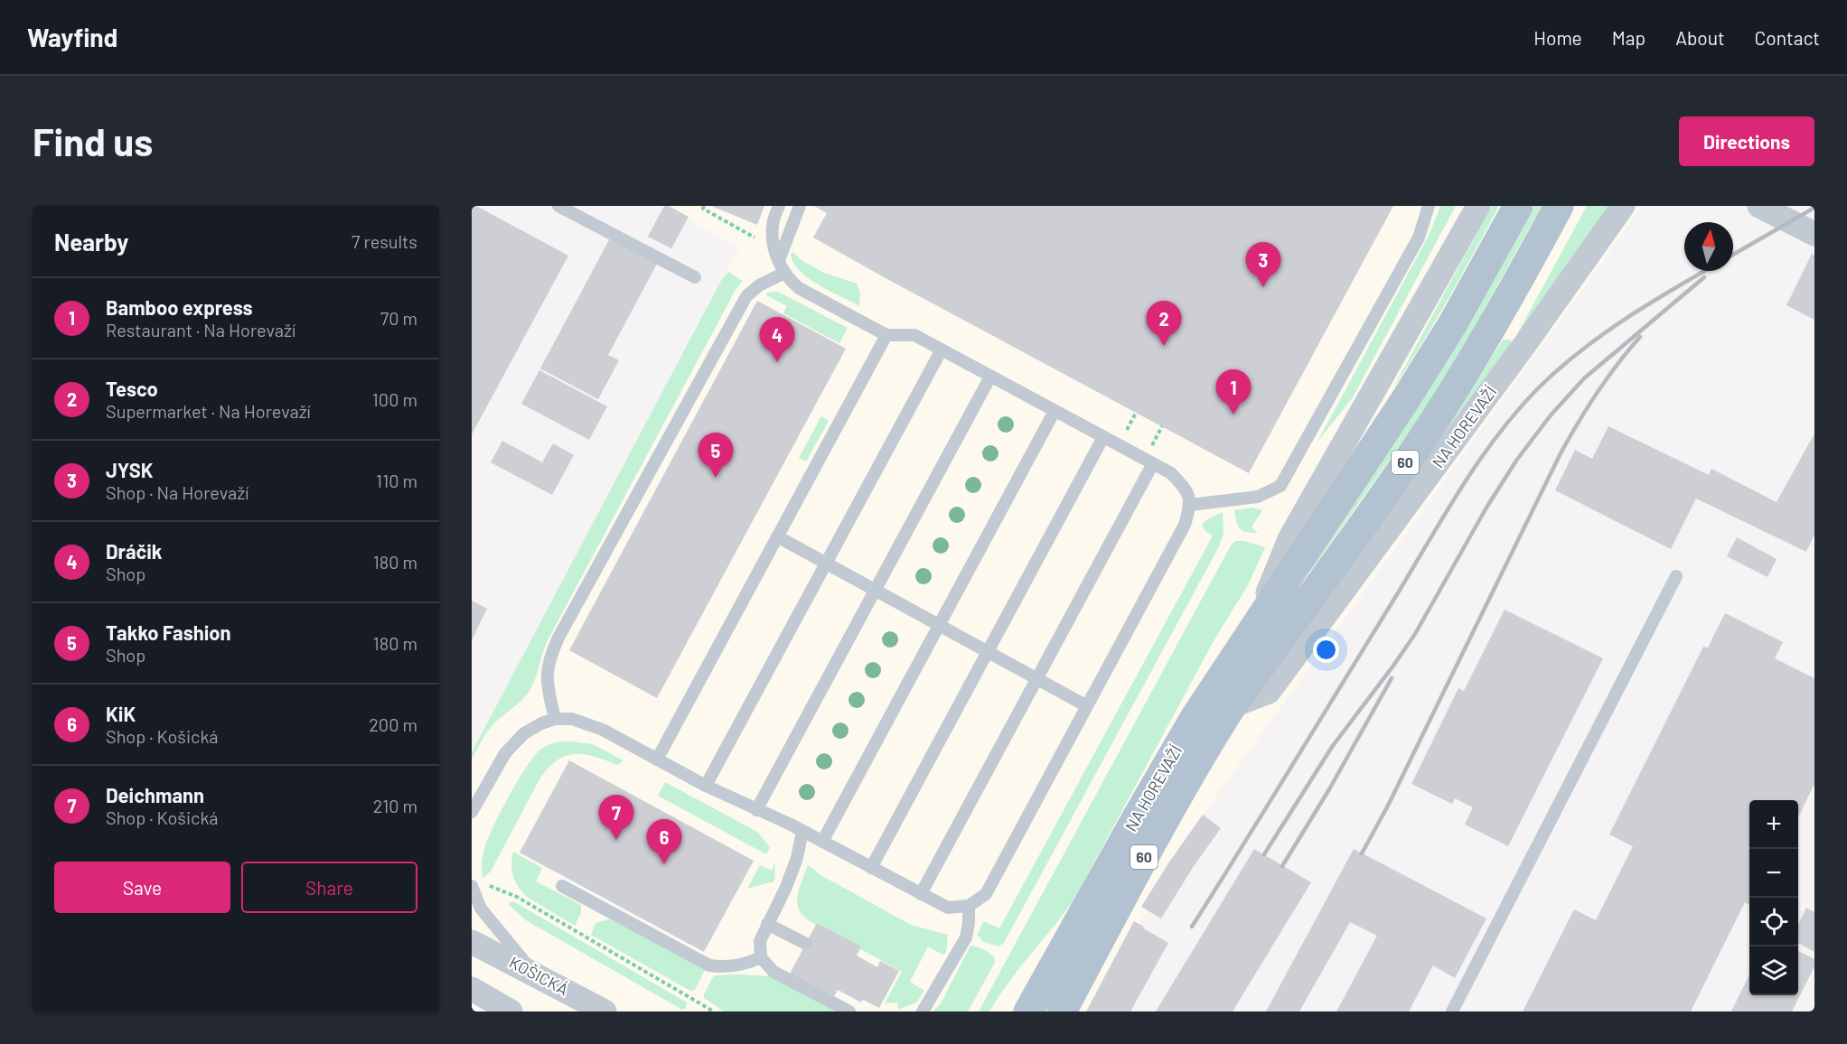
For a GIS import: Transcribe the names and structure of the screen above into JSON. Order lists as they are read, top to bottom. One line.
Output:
{"streets":{"main road":["NA HOREVAŽÍ","60"],"street":["KOŠICKÁ"]},"north":"top","page":{"header":"Wayfind","nav":["Home","Map","About","Contact"],"buttons":["Directions",["Save","Share"]],"title":"Find us","heading":["Nearby","7 results"],"pins":["3","2","4","1","5","7","6"],"list":[{"mark":"1","name":"Bamboo express","note":"Restaurant · Na Horevaží","value":"70 m"},{"mark":"2","name":"Tesco","note":"Supermarket · Na Horevaží","value":"100 m"},{"mark":"3","name":"JYSK","note":"Shop · Na Horevaží","value":"110 m"},{"mark":"4","name":"Dráčik","note":"Shop","value":"180 m"},{"mark":"5","name":"Takko Fashion","note":"Shop","value":"180 m"},{"mark":"6","name":"KiK","note":"Shop · Košická","value":"200 m"},{"mark":"7","name":"Deichmann","note":"Shop · Košická","value":"210 m"}],"map_buttons":["+","−"]}}
